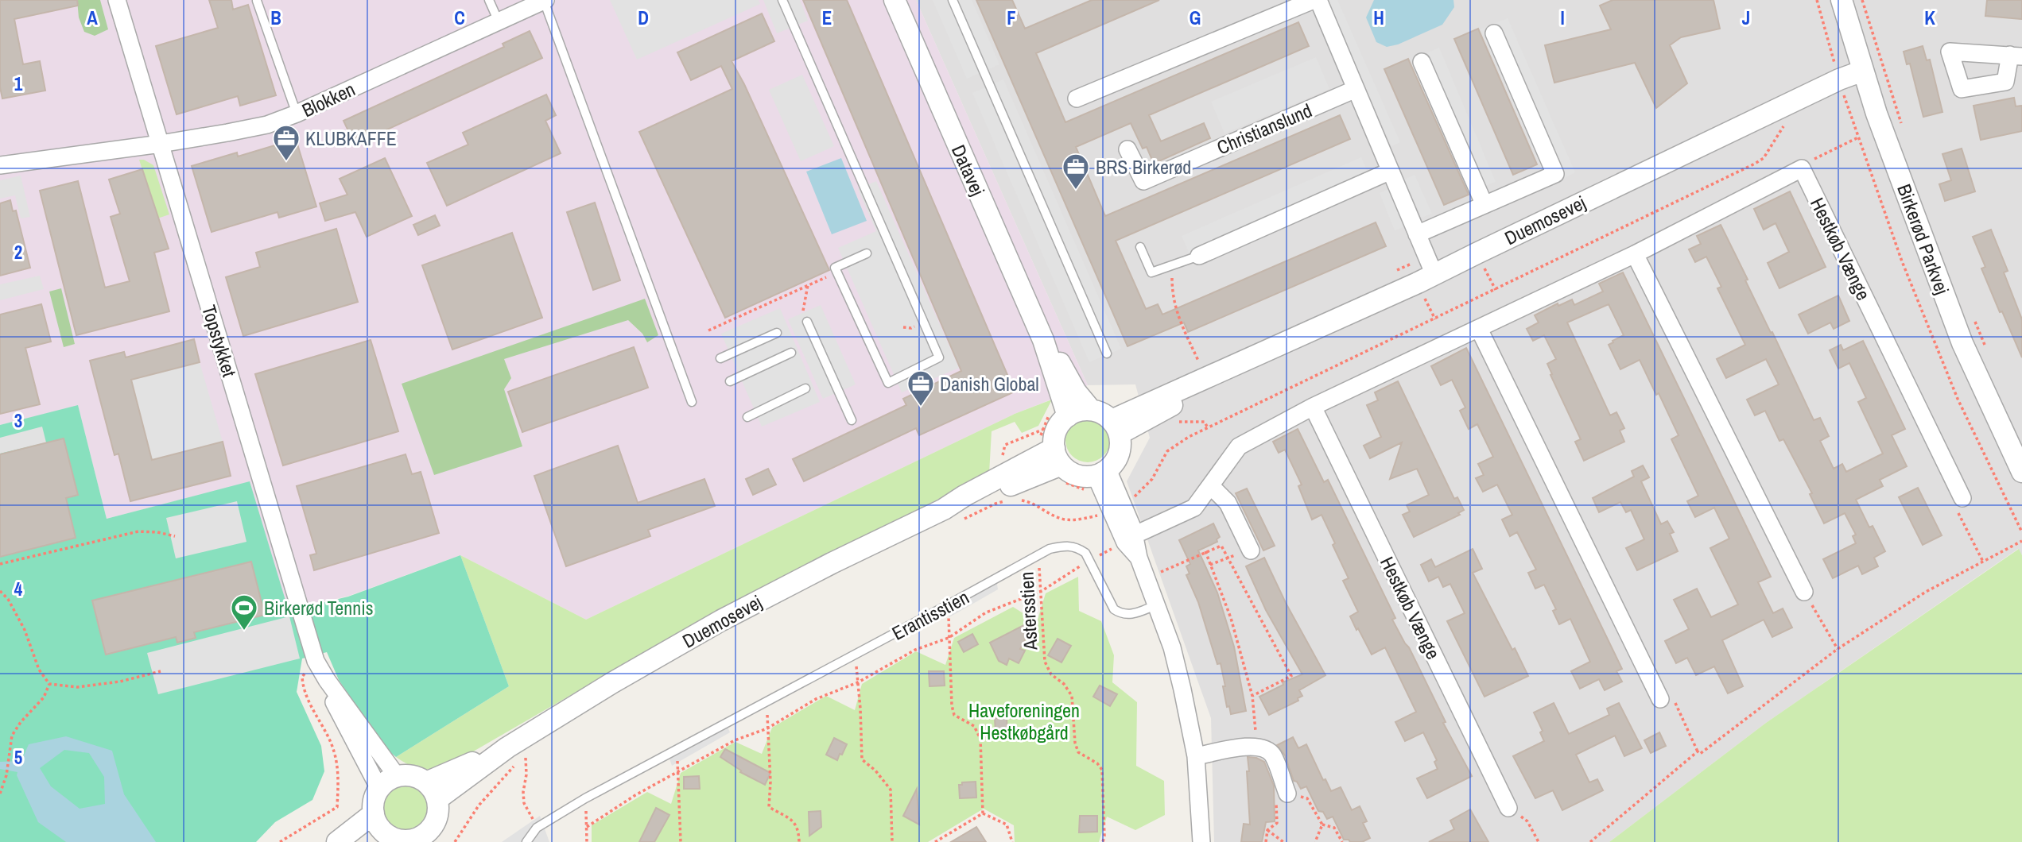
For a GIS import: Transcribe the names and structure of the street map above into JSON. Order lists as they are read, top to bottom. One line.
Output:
{"streets":{"street":["Blokken","Christianslund","Datavej","Duemosevej","Birkerød Parkvej","Hestkøb Vænge","Topstykket"],"lane":["Erantisstien"],"path":["Astersstien"]},"crossings":[["Blokken","Topstykket"],["Datavej","Duemosevej"],["Duemosevej","Birkerød Parkvej"],["Duemosevej","Topstykket"],["Astersstien","Erantisstien"]],"parks":["Haveforeningen Hestkøbgård"],"places":{"office":["KLUBKAFFE","BRS Birkerød","Danish Global"],"sports":["Birkerød Tennis"]},"grid":{"columns":["A","B","C","D","E","F","G","H","I","J","K"],"rows":["1","2","3","4","5"]}}
